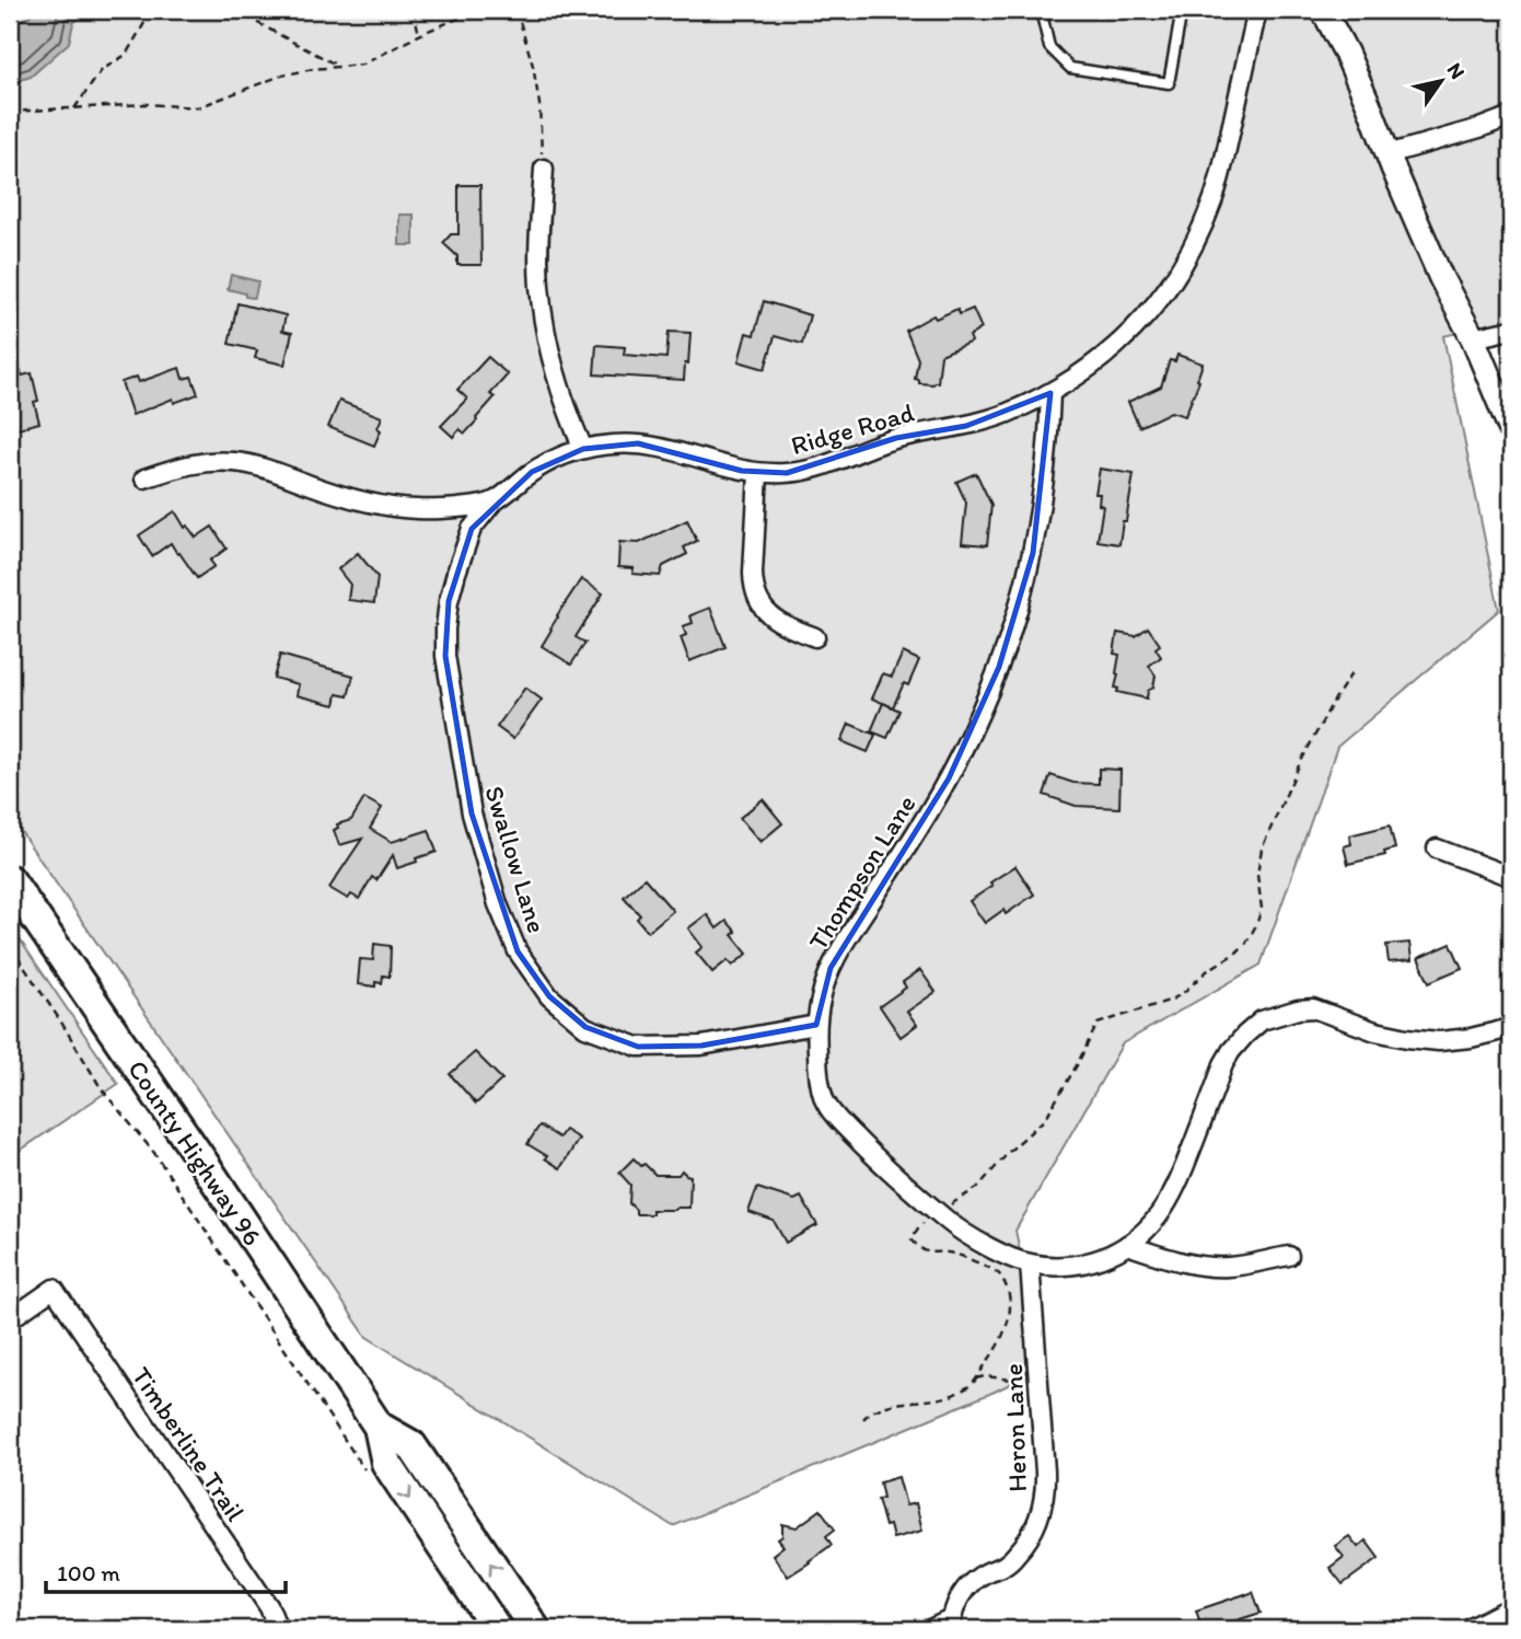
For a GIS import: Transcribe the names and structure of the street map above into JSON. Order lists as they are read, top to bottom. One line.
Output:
{"streets":{"main road":["County Highway 96"],"street":["Ridge Road","Swallow Lane","Thompson Lane","Heron Lane","Timberline Trail"]},"crossings":[["Ridge Road","Swallow Lane"],["Ridge Road","Thompson Lane"],["Swallow Lane","Thompson Lane"],["Thompson Lane","Heron Lane"]],"scale_bar":"100 m","north":"top right"}
